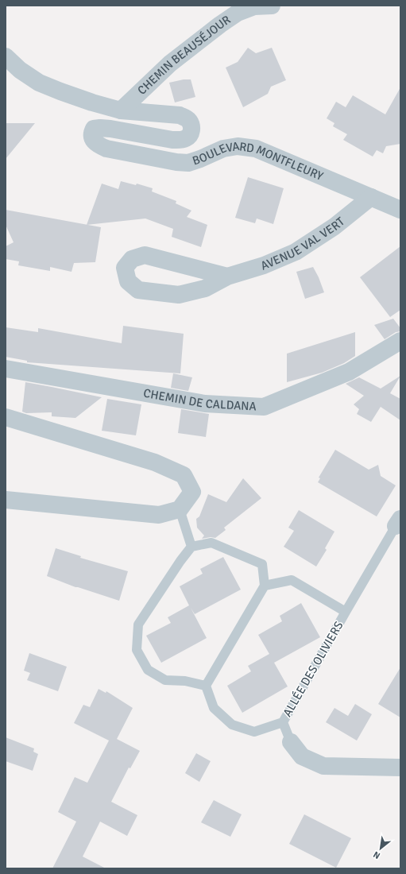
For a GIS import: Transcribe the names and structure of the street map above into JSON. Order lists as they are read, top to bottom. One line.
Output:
{"streets":{"street":["CHEMIN BEAUSÉJOUR","BOULEVARD MONTFLEURY","AVENUE VAL VERT","CHEMIN DE CALDANA","ALLÉE DES OLIVIERS"]},"crossings":[["CHEMIN BEAUSÉJOUR","BOULEVARD MONTFLEURY"],["BOULEVARD MONTFLEURY","AVENUE VAL VERT"]],"north":"bottom left"}
